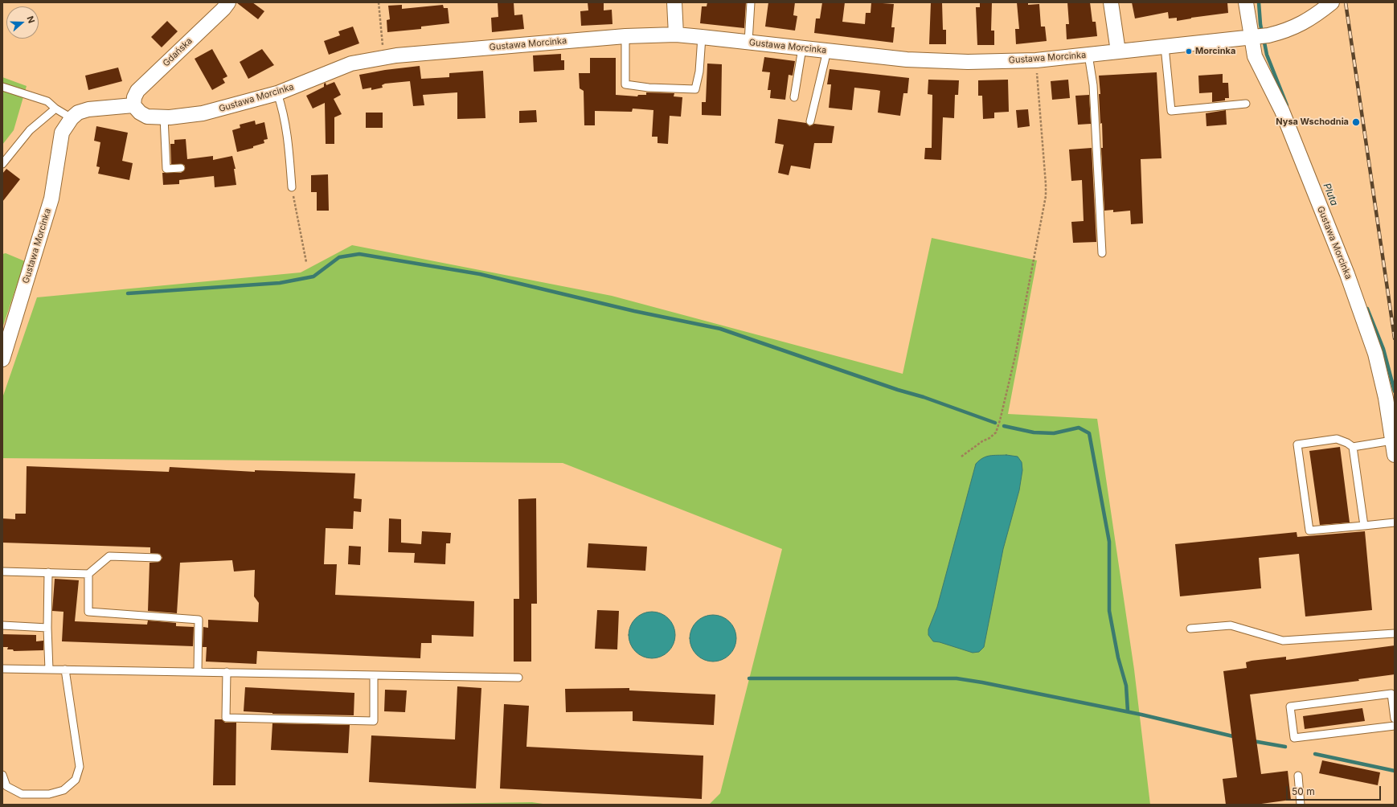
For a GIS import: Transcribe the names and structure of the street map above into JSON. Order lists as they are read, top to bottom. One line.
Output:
{"streets":{"street":["Gustawa Morcinka","Gdańska"]},"crossings":[["Gustawa Morcinka","Gdańska"]],"water":["Pluta"],"places":["Morcinka","Nysa Wschodnia"],"scale_bar":"50 m","north":"right"}
